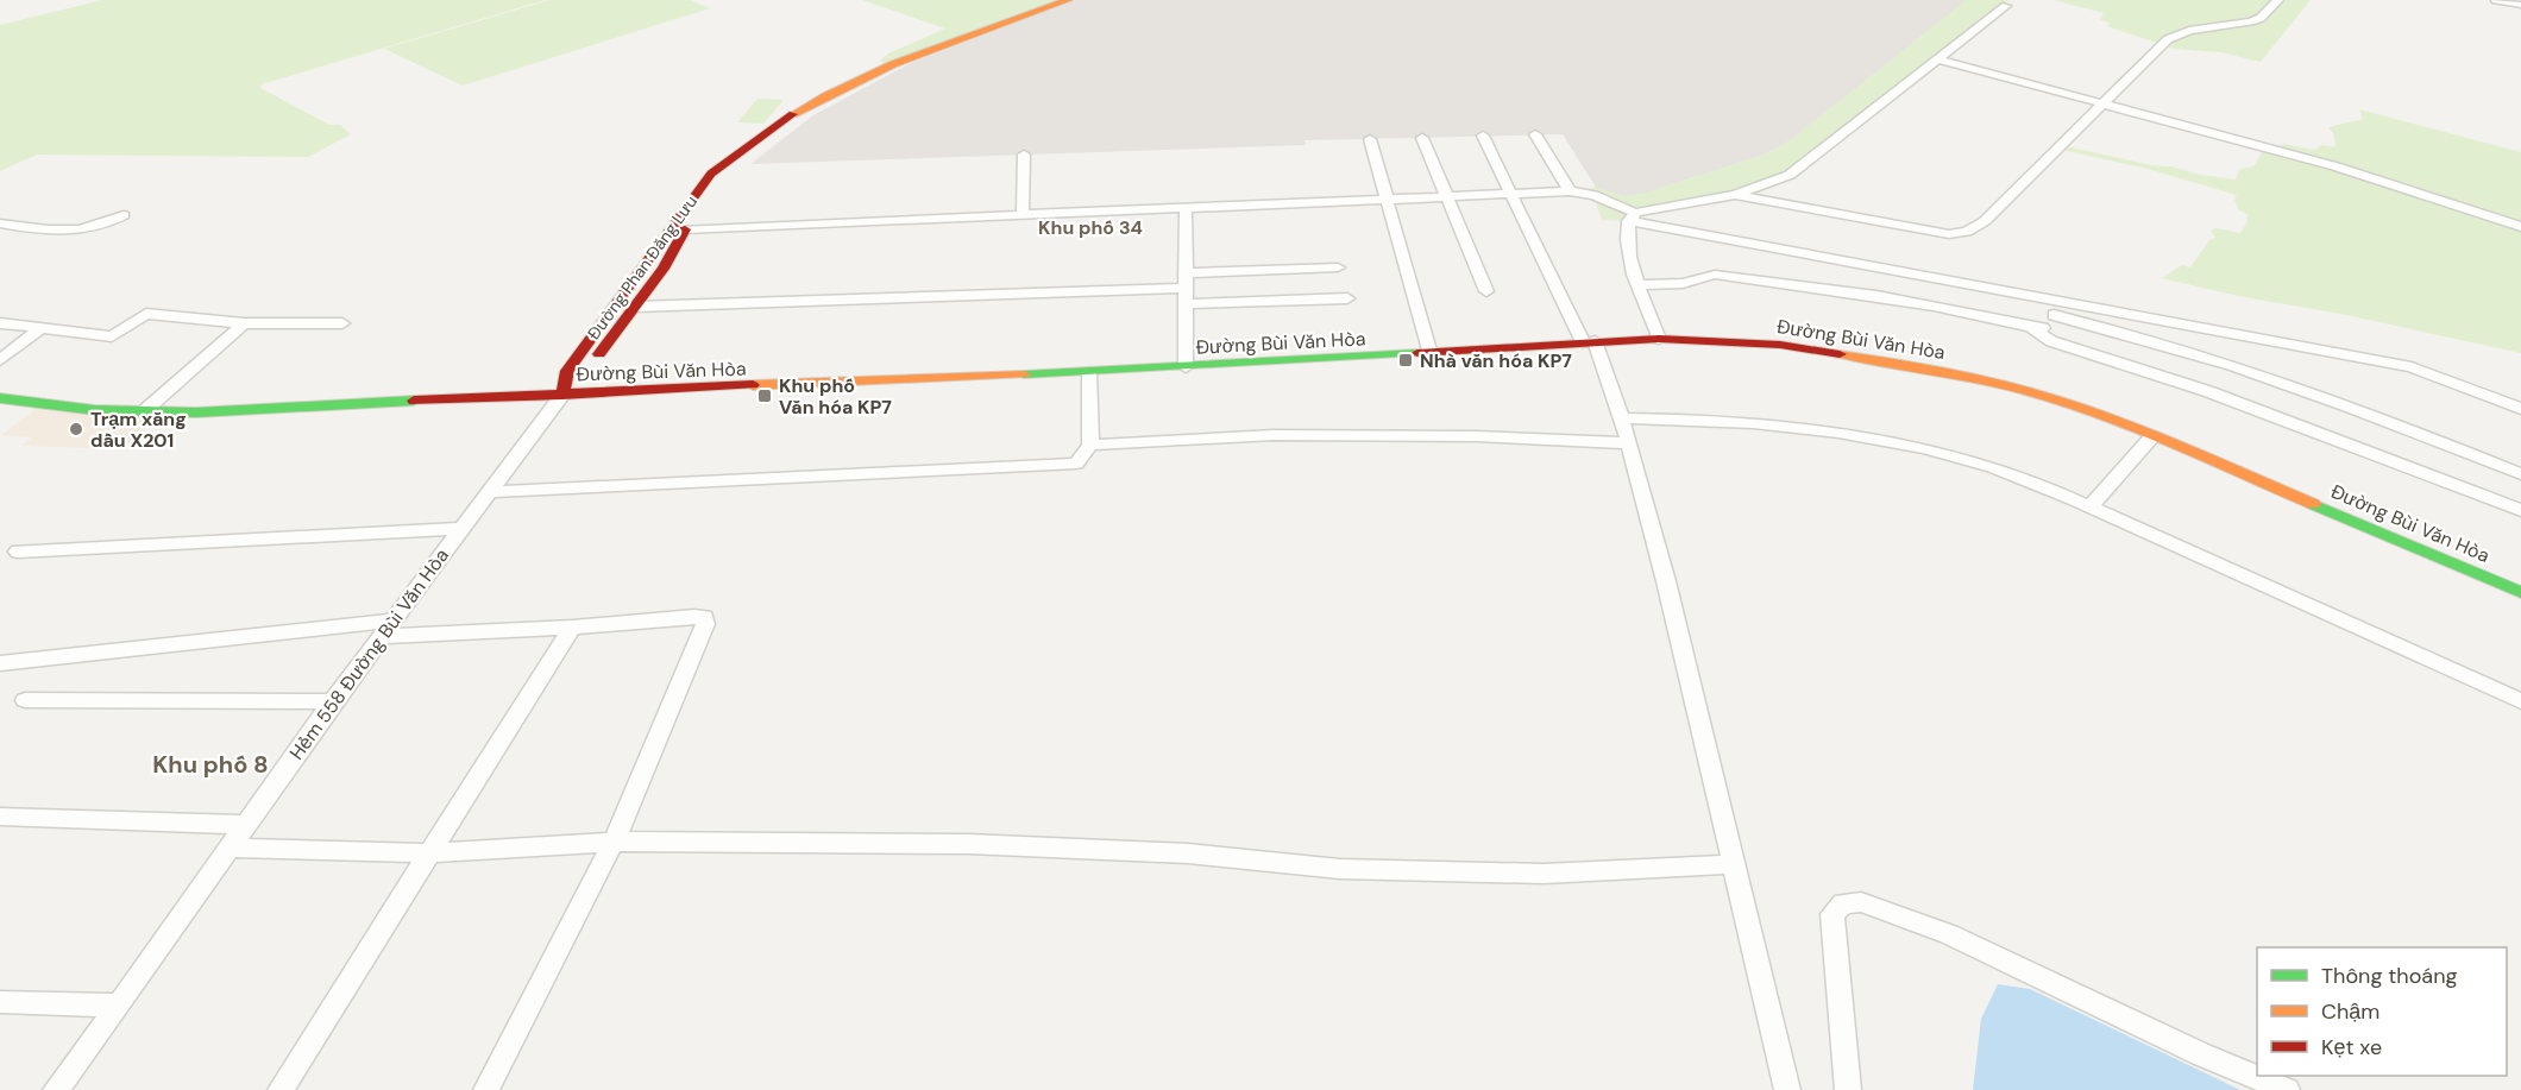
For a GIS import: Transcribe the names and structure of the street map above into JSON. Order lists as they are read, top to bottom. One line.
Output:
{"streets":{"main road":["Đường Phan Đăng Lưu","Đường Bùi Văn Hòa"],"street":["Hẻm 558 Đường Bùi Văn Hòa"]},"crossings":[["Đường Phan Đăng Lưu","Đường Bùi Văn Hòa"],["Đường Phan Đăng Lưu","Hẻm 558 Đường Bùi Văn Hòa"],["Đường Bùi Văn Hòa","Hẻm 558 Đường Bùi Văn Hòa"]],"districts":["Khu phố 34","Khu phố 8"],"places":{"transit":["Nhà văn hóa KP7","Khu phố Văn hóa KP7"],"other":["Trạm xăng dầu X201"]},"legend":["Thông thoáng","Chậm","Kẹt xe"]}
